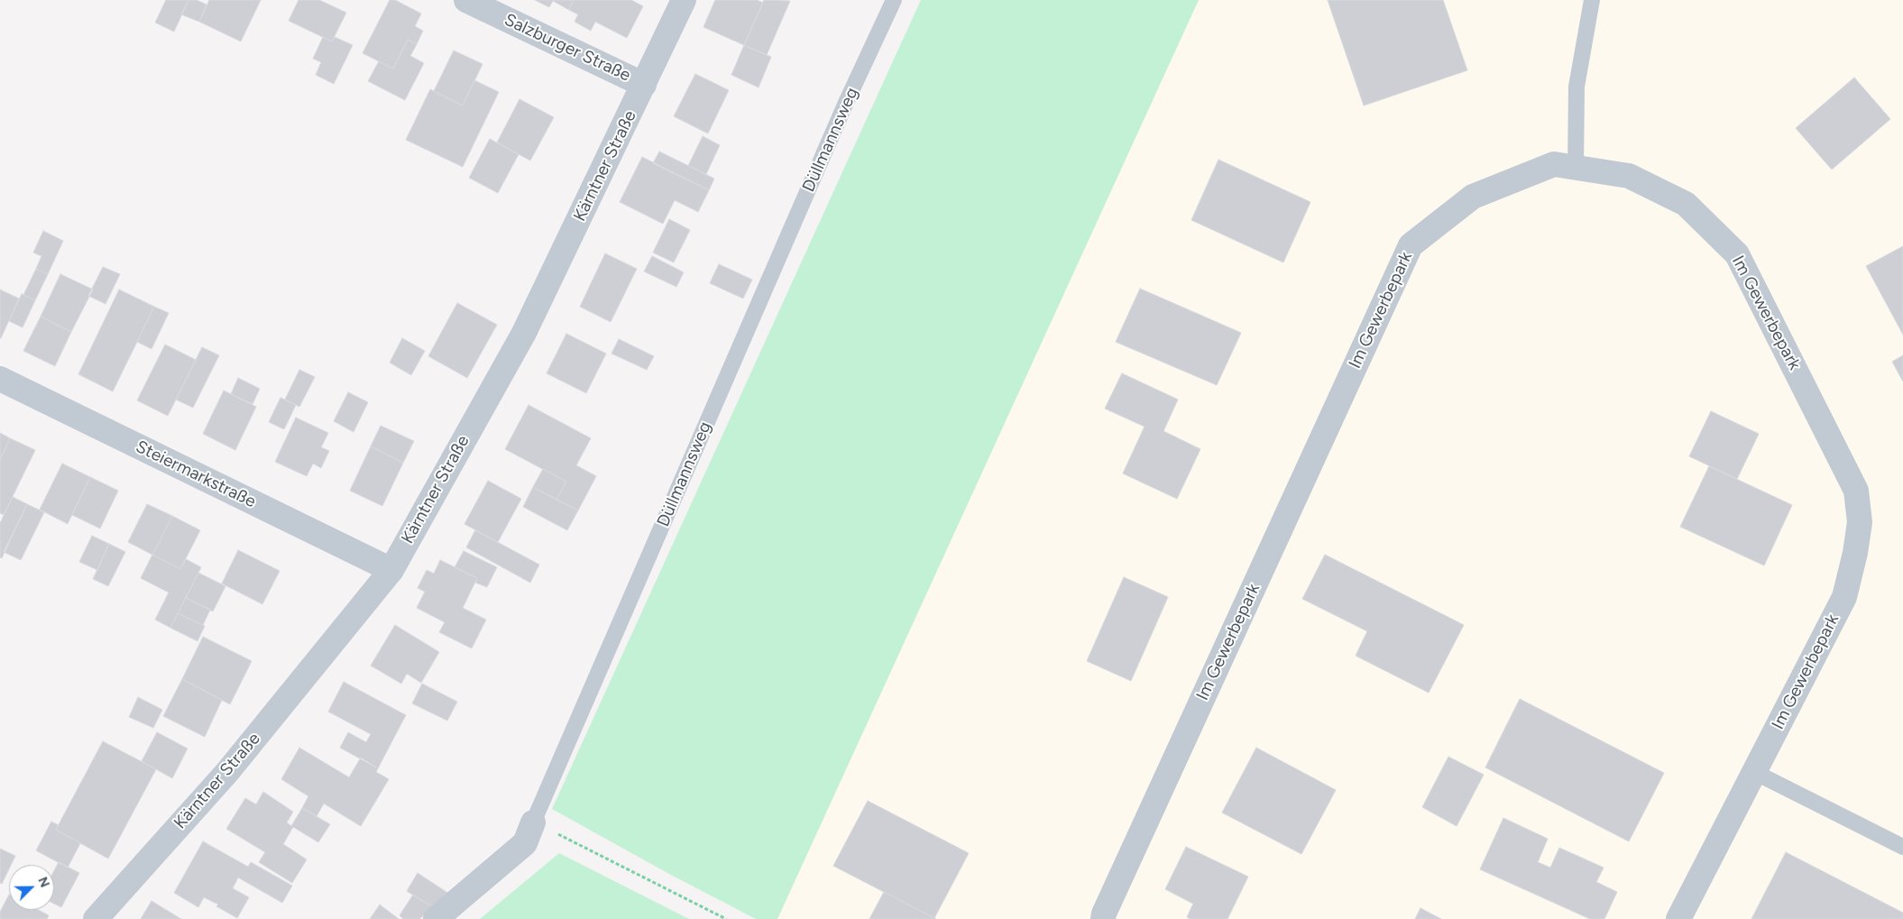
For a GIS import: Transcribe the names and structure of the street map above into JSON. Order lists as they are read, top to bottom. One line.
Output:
{"streets":{"street":["Salzburger Straße","Düllmannsweg","Kärntner Straße","Im Gewerbepark","Steiermarkstraße"]},"crossings":[["Salzburger Straße","Kärntner Straße"],["Kärntner Straße","Steiermarkstraße"]],"north":"top right"}
